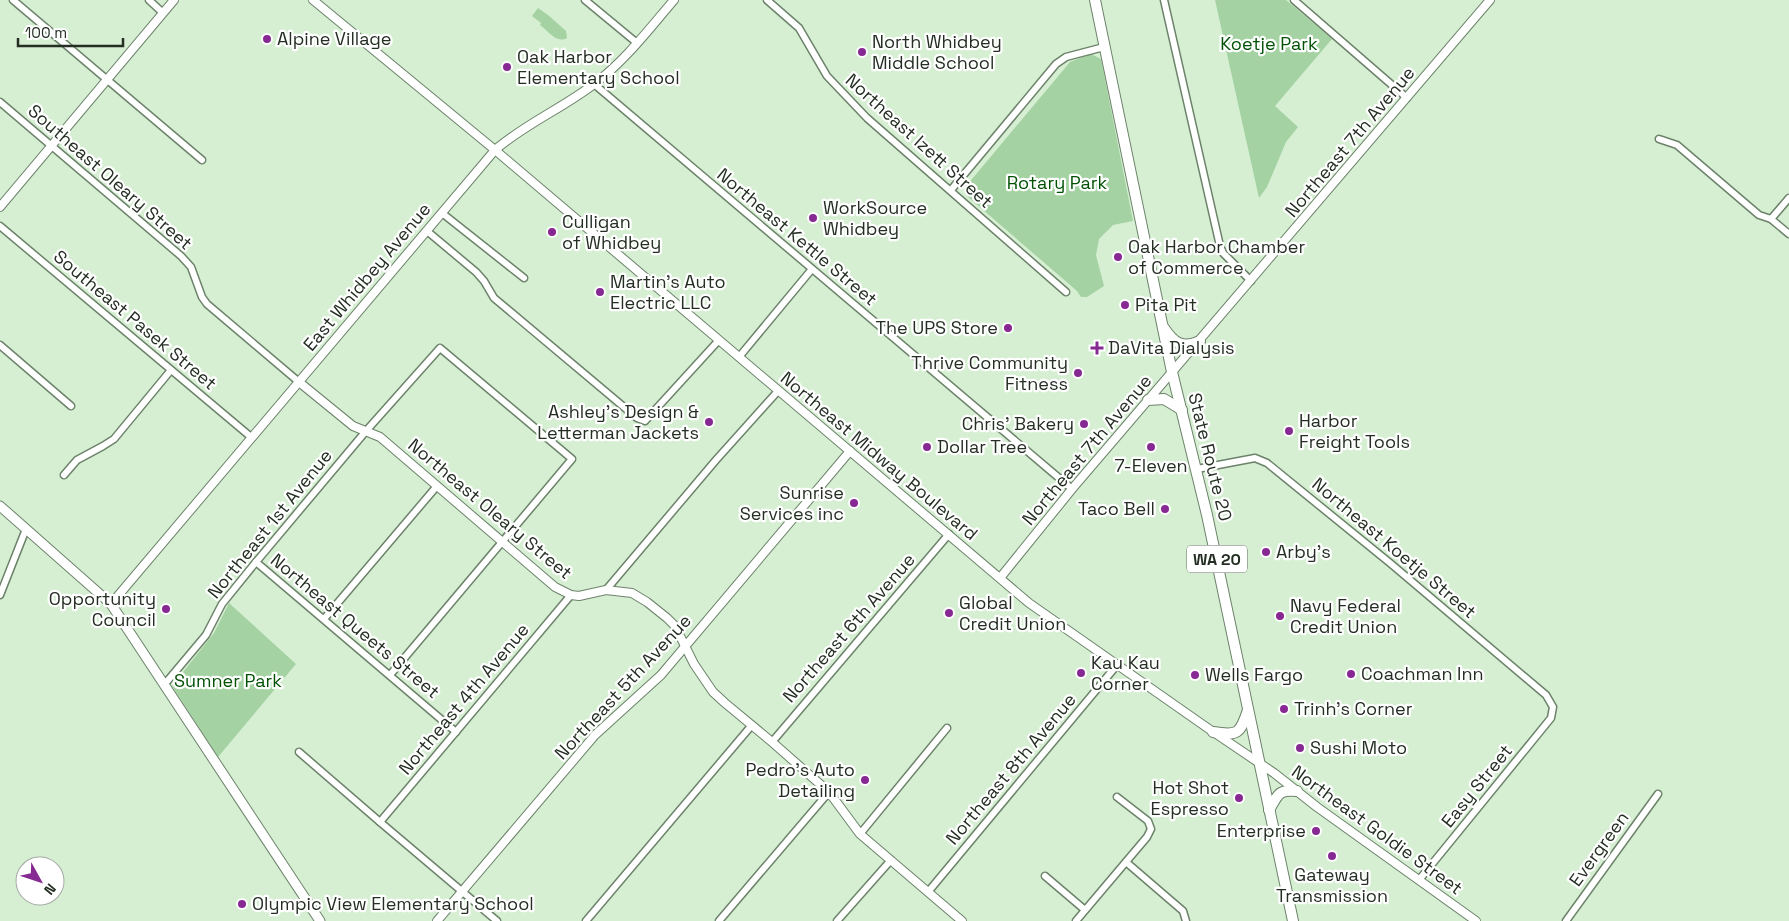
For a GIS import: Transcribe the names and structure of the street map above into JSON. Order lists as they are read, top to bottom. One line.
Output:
{"streets":{"main road":["State Route 20","WA 20"],"street":["Northeast Izett Street","Northeast 7th Avenue","Southeast Oleary Street","Northeast Kettle Street","East Whidbey Avenue","Southeast Pasek Street","Northeast Midway Boulevard","Northeast Oleary Street","Northeast 1st Avenue","Northeast Koetje Street","Northeast Queets Street","Northeast 6th Avenue","Northeast 5th Avenue","Northeast 4th Avenue","Northeast 8th Avenue","Easy Street","Northeast Goldie Street","Evergreen"]},"crossings":[["Northeast 7th Avenue","Northeast Kettle Street"],["Northeast 7th Avenue","Northeast Midway Boulevard"],["Northeast 7th Avenue","State Route 20"],["Southeast Oleary Street","East Whidbey Avenue"],["Southeast Oleary Street","Northeast Oleary Street"],["Northeast Kettle Street","East Whidbey Avenue"],["East Whidbey Avenue","Southeast Pasek Street"],["East Whidbey Avenue","Northeast Midway Boulevard"],["East Whidbey Avenue","Northeast Oleary Street"],["Northeast Midway Boulevard","State Route 20"],["Northeast Midway Boulevard","Northeast 6th Avenue"],["Northeast Midway Boulevard","Northeast 5th Avenue"],["Northeast Midway Boulevard","Northeast 8th Avenue"],["Northeast Midway Boulevard","Northeast Goldie Street"],["State Route 20","Northeast Koetje Street"],["State Route 20","Northeast Goldie Street"],["Northeast Oleary Street","Northeast 1st Avenue"],["Northeast Oleary Street","Northeast 6th Avenue"],["Northeast Oleary Street","Northeast 5th Avenue"],["Northeast Oleary Street","Northeast 4th Avenue"],["Northeast Oleary Street","Northeast 8th Avenue"],["Northeast 1st Avenue","Northeast Queets Street"],["Northeast Koetje Street","Easy Street"],["Northeast Queets Street","Northeast 4th Avenue"],["Easy Street","Northeast Goldie Street"]],"parks":["Koetje Park","Rotary Park","Sumner Park"],"places":{"other":["Alpine Village","North Whidbey Middle School","Oak Harbor Elementary School","WorkSource Whidbey","Culligan of Whidbey","Oak Harbor Chamber of Commerce","Martin's Auto Electric LLC","Pita Pit","The UPS Store","Thrive Community Fitness","Ashley's Design & Letterman Jackets","Chris' Bakery","Harbor Freight Tools","Dollar Tree","7-Eleven","Sunrise Services inc","Taco Bell","Arby's","Opportunity Council","Global Credit Union","Navy Federal Credit Union","Kau Kau Corner","Coachman Inn","Wells Fargo","Trinh's Corner","Sushi Moto","Pedro’s Auto Detailing","Hot Shot Espresso","Enterprise","Gateway Transmission","Olympic View Elementary School"],"health":["DaVita Dialysis"]},"scale_bar":"100 m","north":"bottom right"}
